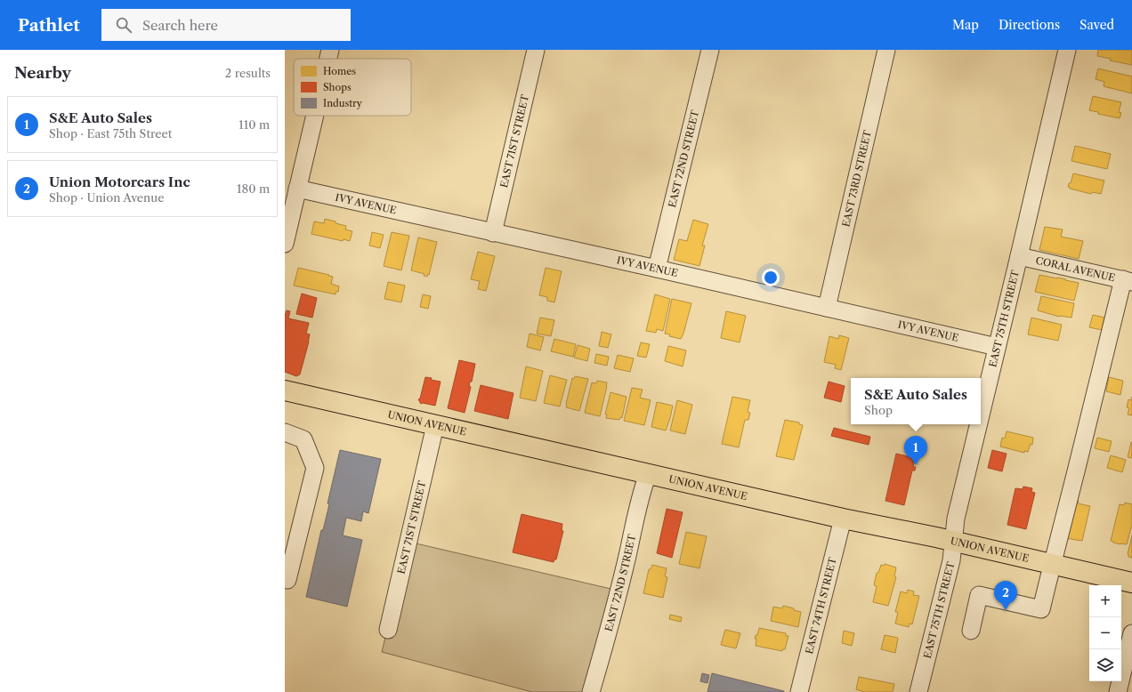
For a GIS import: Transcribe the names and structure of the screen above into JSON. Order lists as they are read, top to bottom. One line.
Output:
{"streets":{"main road":["UNION AVENUE"],"street":["EAST 71ST STREET","EAST 72ND STREET","EAST 73RD STREET","IVY AVENUE","CORAL AVENUE","EAST 75TH STREET","EAST 74TH STREET"]},"crossings":[["EAST 71ST STREET","IVY AVENUE"],["EAST 71ST STREET","UNION AVENUE"],["EAST 72ND STREET","IVY AVENUE"],["EAST 72ND STREET","UNION AVENUE"],["EAST 73RD STREET","IVY AVENUE"],["IVY AVENUE","EAST 75TH STREET"],["CORAL AVENUE","EAST 75TH STREET"],["EAST 75TH STREET","UNION AVENUE"],["UNION AVENUE","EAST 74TH STREET"]],"legend":["Homes","Shops","Industry"],"page":{"header":"Pathlet","search":"Search here","nav":["Map","Directions","Saved"],"heading":["Nearby","2 results"],"list":[{"mark":"1","name":"S&E Auto Sales","note":"Shop · East 75th Street","value":"110 m"},{"mark":"2","name":"Union Motorcars Inc","note":"Shop · Union Avenue","value":"180 m"}],"popup":["S&E Auto Sales","Shop"],"pins":["1","2"],"map_buttons":["+","−"]}}
